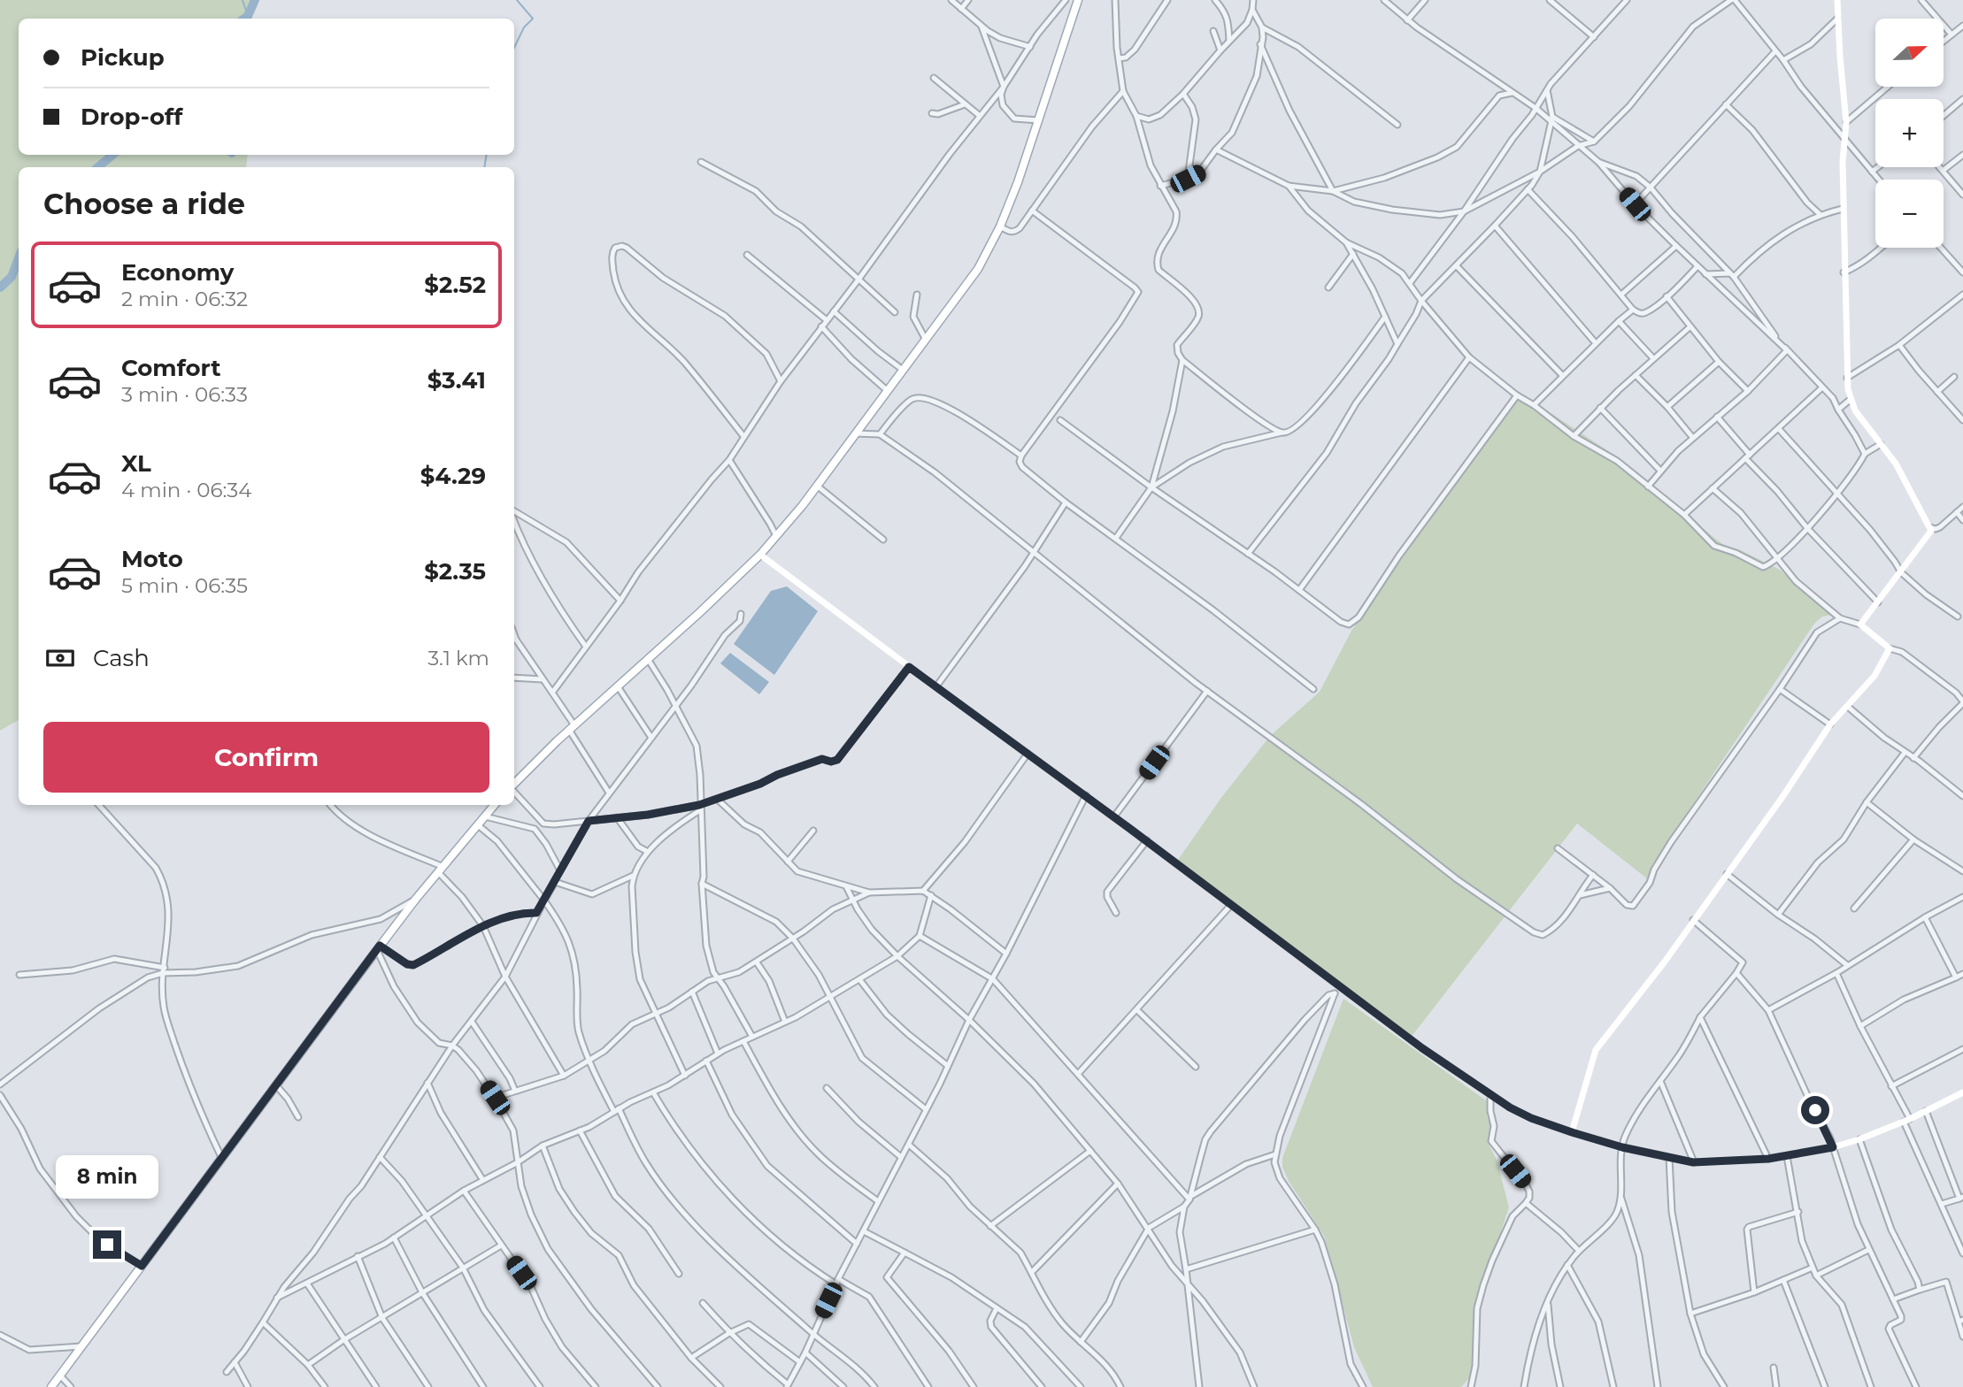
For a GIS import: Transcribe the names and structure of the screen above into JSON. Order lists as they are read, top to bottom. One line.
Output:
{"north":"right","page":{"map_buttons":["+","−"],"banner":["Pickup","Drop-off"],"heading":"Choose a ride","list":[{"name":"Economy","note":"2 min · 06:32","value":"$2.52"},{"name":"Comfort","note":"3 min · 06:33","value":"$3.41"},{"name":"XL","note":"4 min · 06:34","value":"$4.29"},{"name":"Moto","note":"5 min · 06:35","value":"$2.35"}],"pay":["Cash","3.1 km"],"buttons":"Confirm","bubble":"8 min"}}
